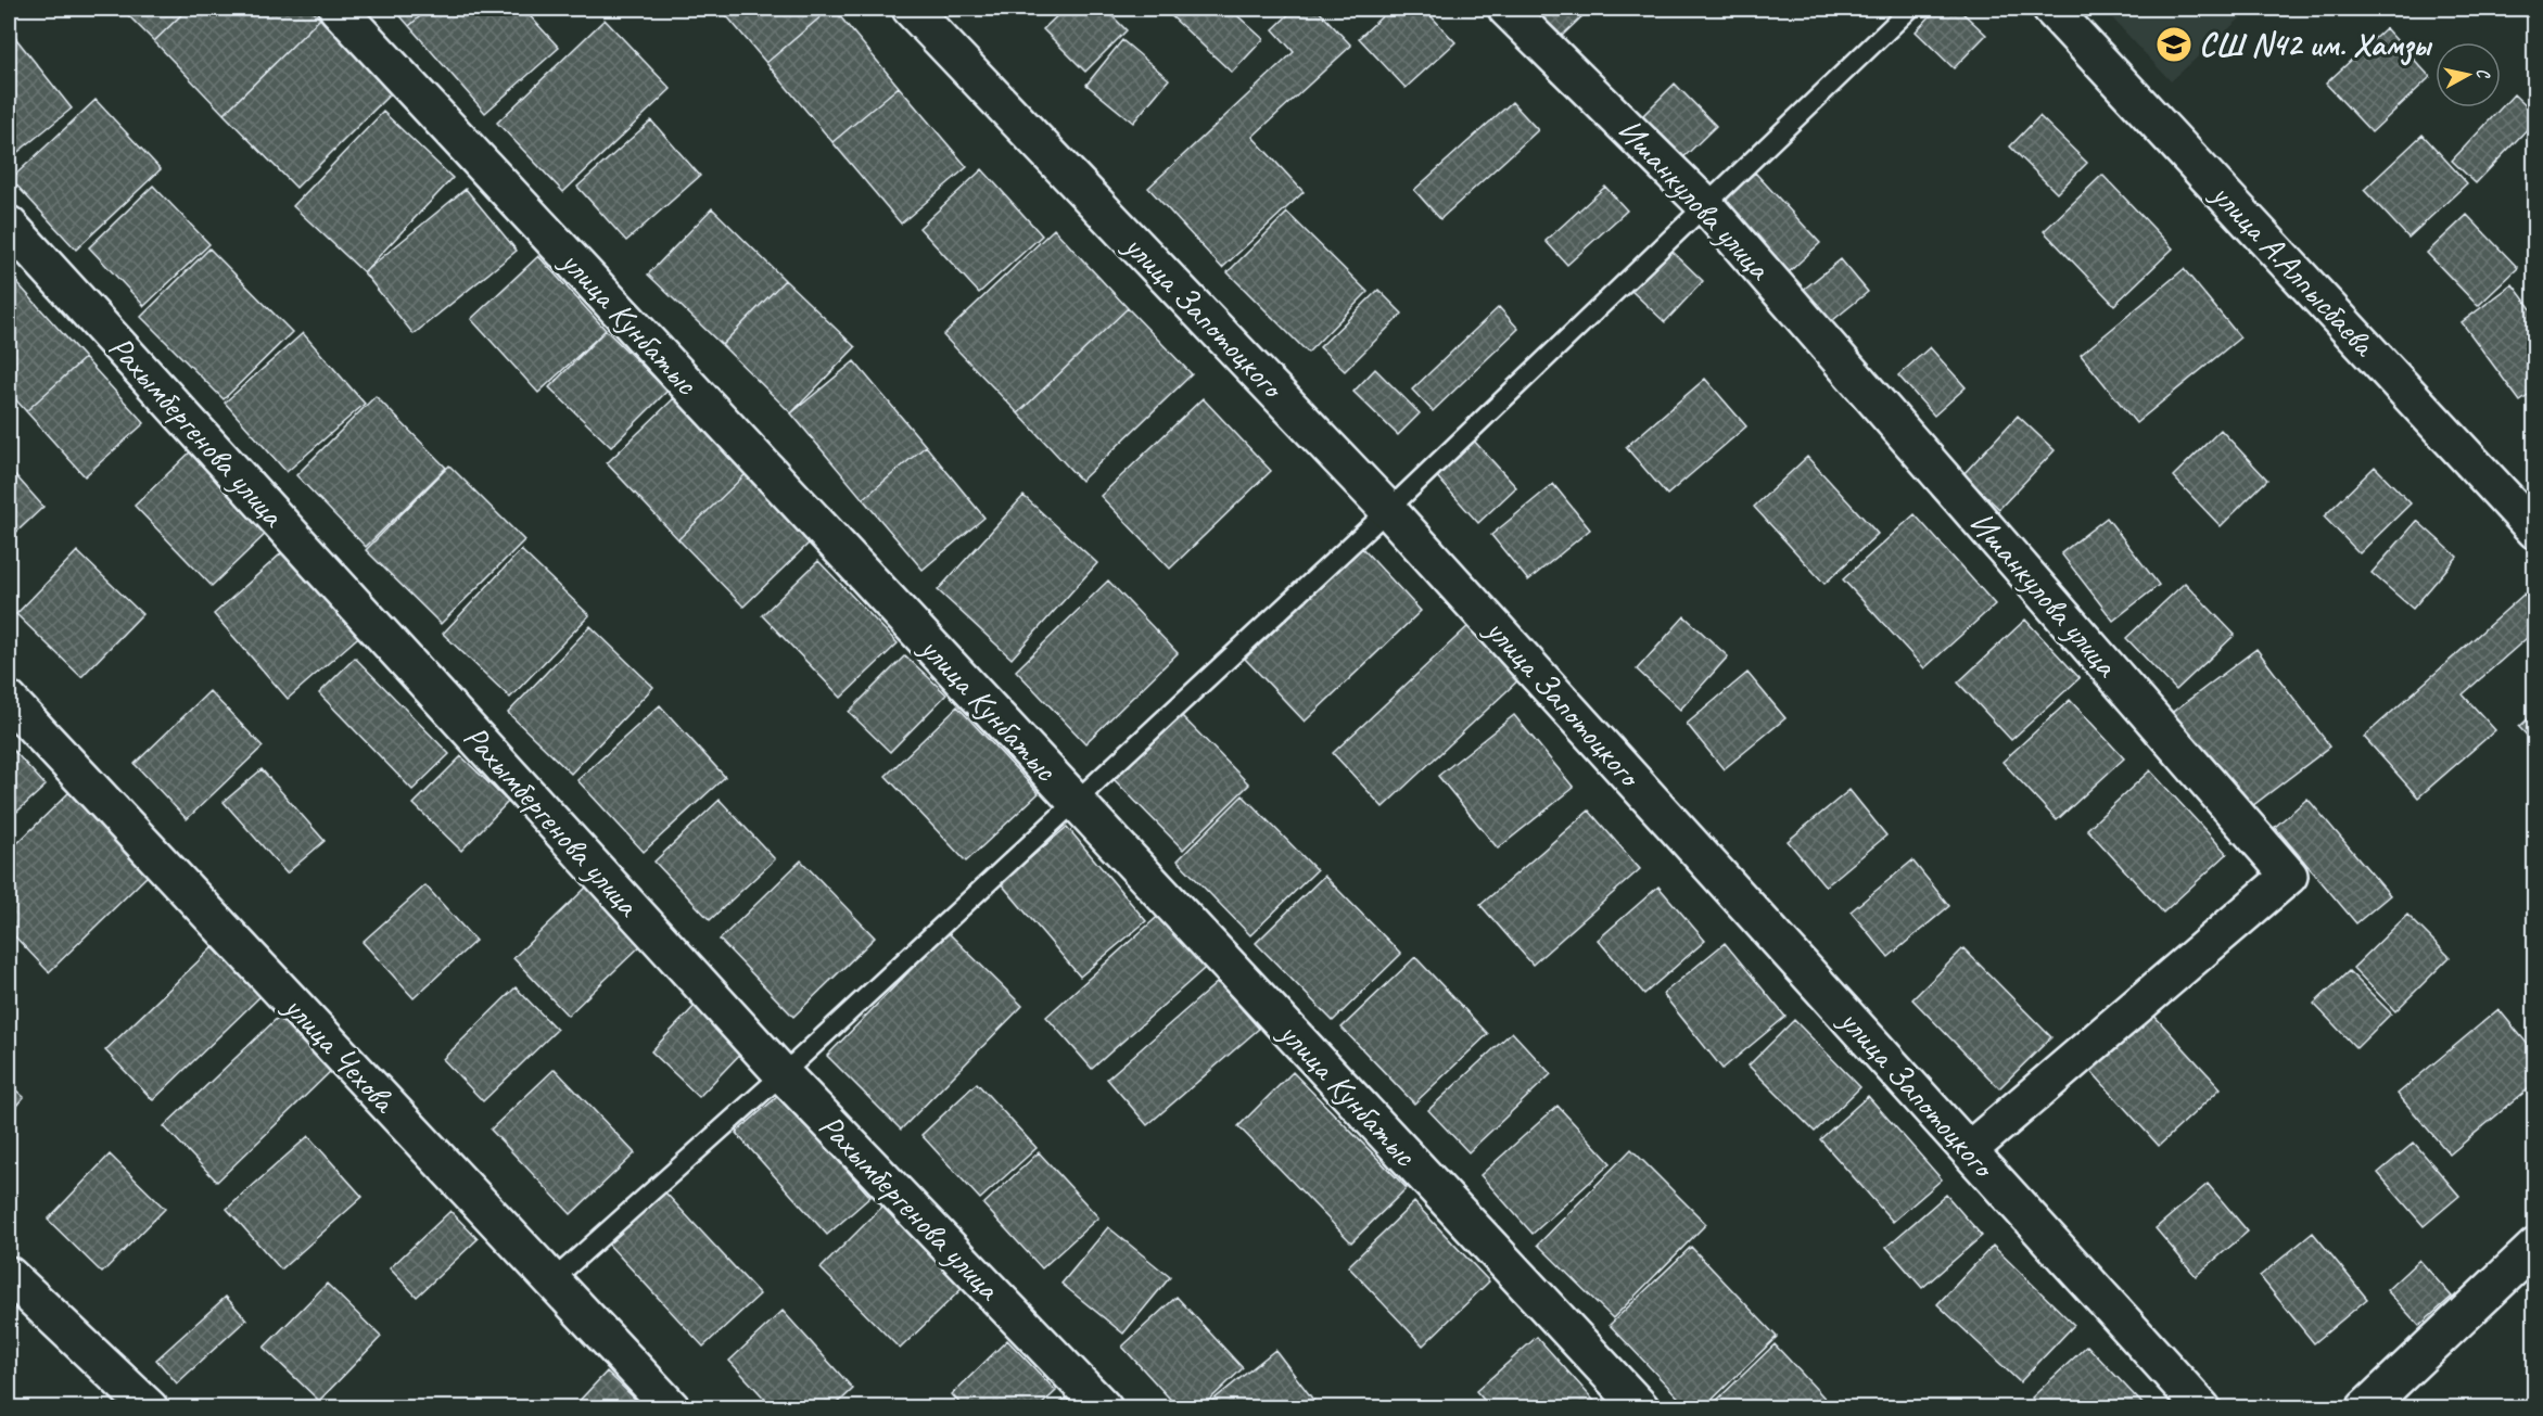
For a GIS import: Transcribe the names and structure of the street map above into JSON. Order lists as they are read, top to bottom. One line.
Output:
{"streets":{"street":["Ишанкулова улица","улица А.Алпысбаева","улица Запотоцкого","улица Кунбатыс","Рахымбергенова улица","улица Чехова"]},"crossings":[["Ишанкулова улица","улица Запотоцкого"]],"places":{"school or university":["СШ N42 им. Хамзы"]},"north":"right"}
